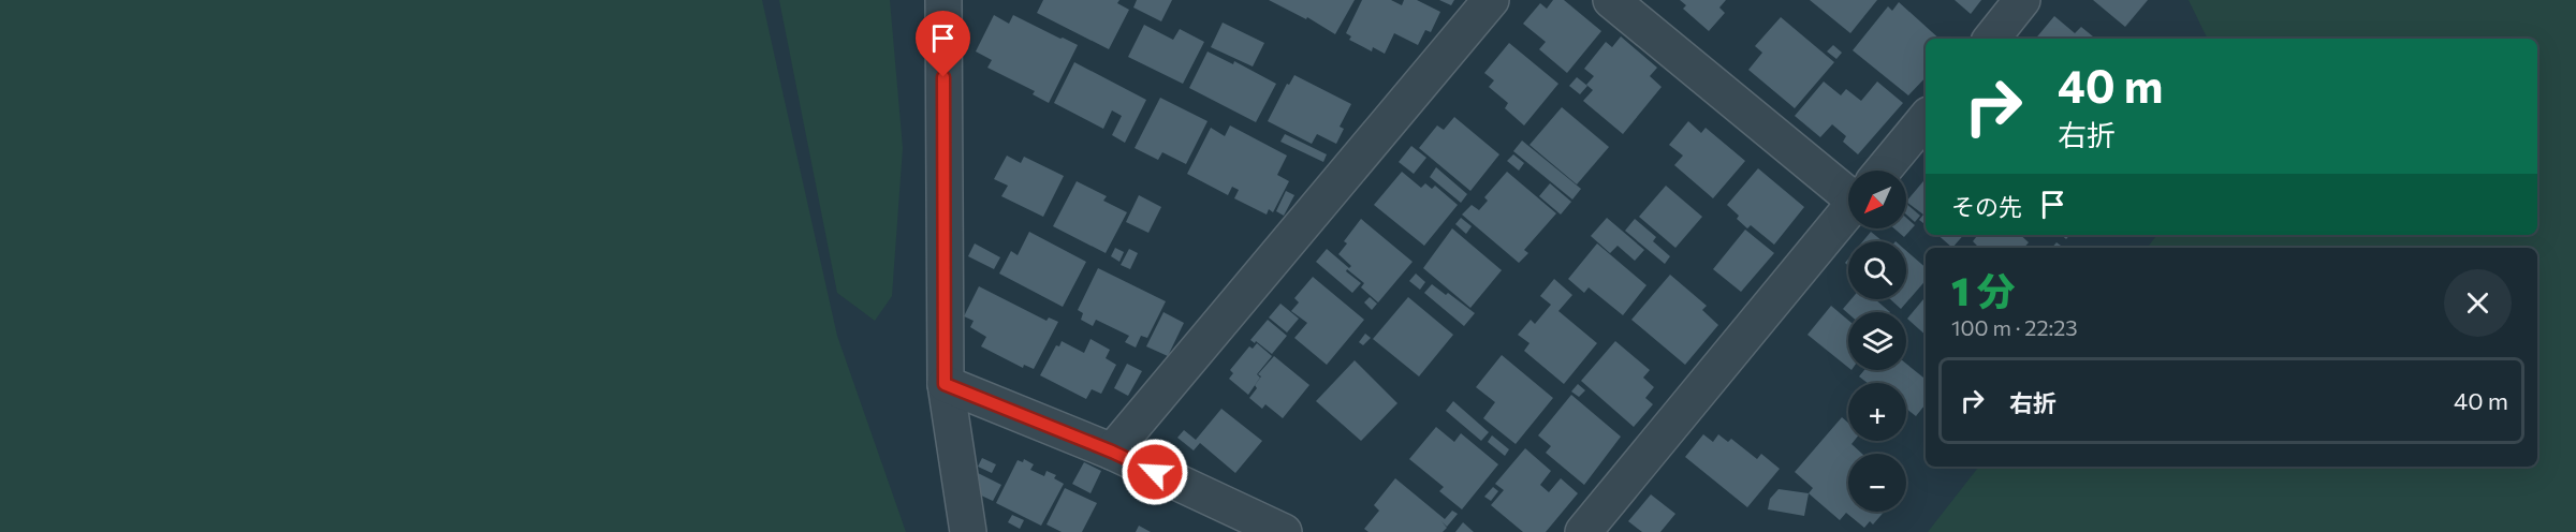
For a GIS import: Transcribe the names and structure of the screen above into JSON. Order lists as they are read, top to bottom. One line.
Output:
{"north":"bottom left","page":{"turn":["40 m","右折"],"map_buttons":["+","−"],"then":"その先","heading":["1 分","100 m · 22:23"],"list":[{"name":"右折","value":"40 m"}]}}
